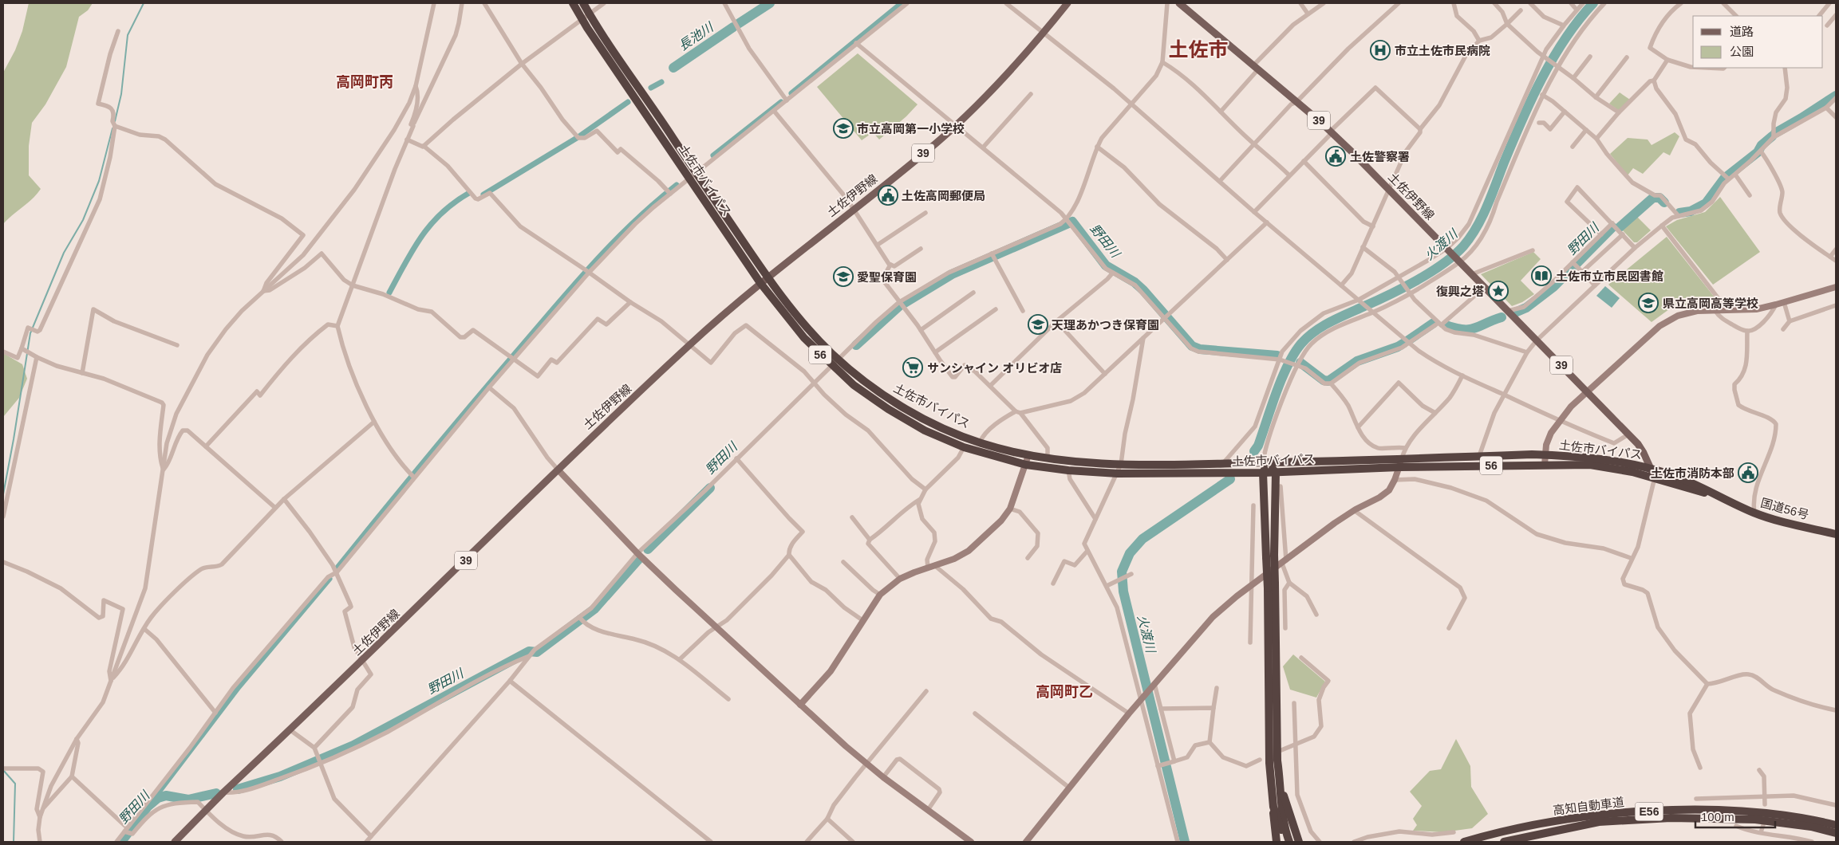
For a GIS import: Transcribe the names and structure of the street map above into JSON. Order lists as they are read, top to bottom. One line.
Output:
{"streets":{"highway":["土佐市バイパス","56","国道56号","高知自動車道","E56"],"main road":["39","土佐伊野線"]},"crossings":[["土佐市バイパス","土佐伊野線"],["土佐市バイパス","国道56号"]],"districts":["土佐市","高岡町丙","高岡町乙"],"water":["長池川","野田川","火渡川"],"places":{"hospital":["市立土佐市民病院"],"school or university":["市立高岡第一小学校","愛聖保育園","県立高岡高等学校","天理あかつき保育園"],"public building":["土佐警察署","土佐高岡郵便局","土佐市消防本部"],"library":["土佐市立市民図書館"],"place":["復興之塔"],"supermarket":["サンシャイン オリビオ店"]},"legend":["道路","公園"],"scale_bar":"100 m"}
